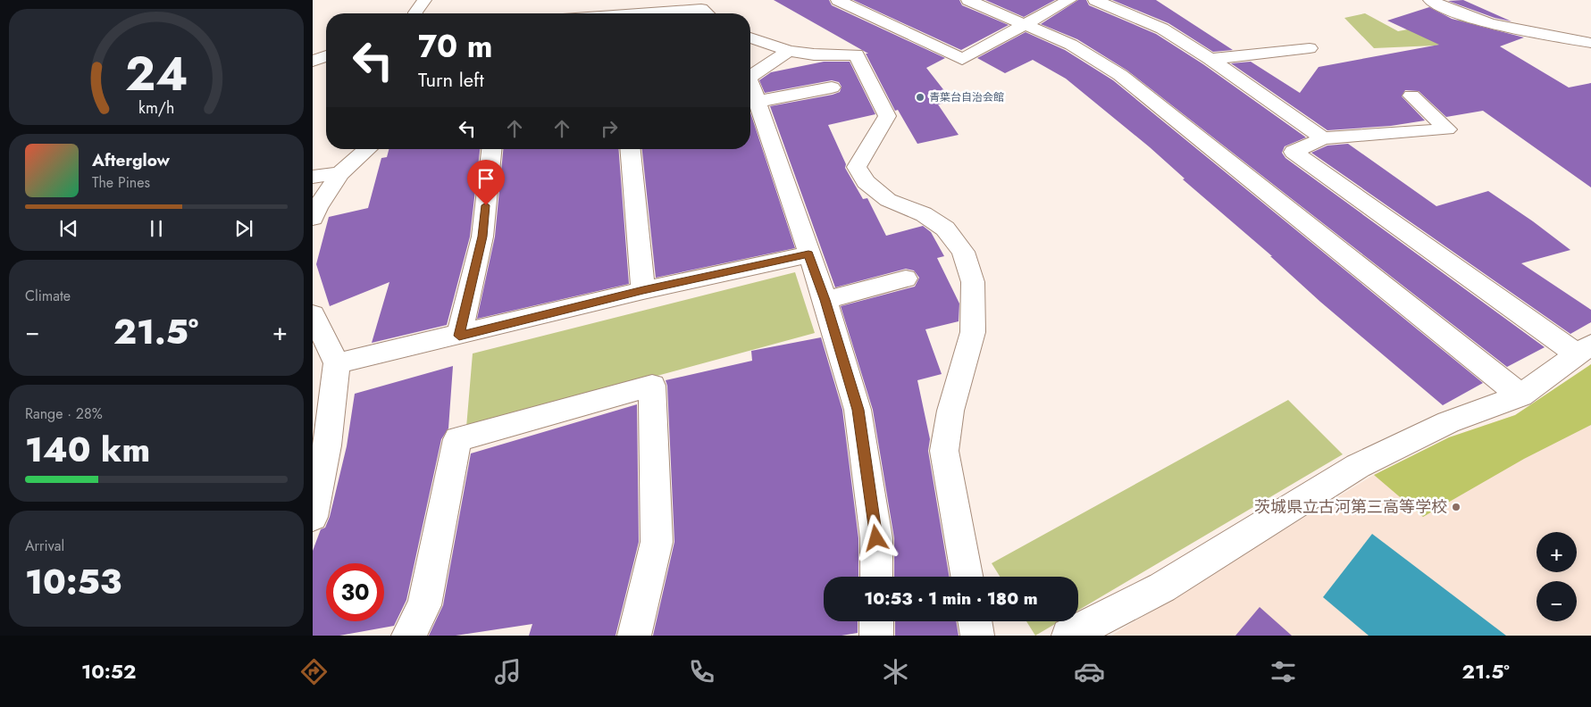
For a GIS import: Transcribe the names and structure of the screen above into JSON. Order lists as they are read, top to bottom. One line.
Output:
{"places":["青葉台自治会館","茨城県立古河第三高等学校"],"page":{"turn":["70 m","Turn left"],"song":["Afterglow","The Pines"],"tile":["Climate",["Range · 28%","140 km"],["Arrival","10:53"]],"heat":["−","21.5°","+"],"map_buttons":["+","−"],"limit":"30","trip":"10:53 · 1 min · 180 m","tabs":["10:52","21.5°"],"gauge":["24","km/h"]}}
